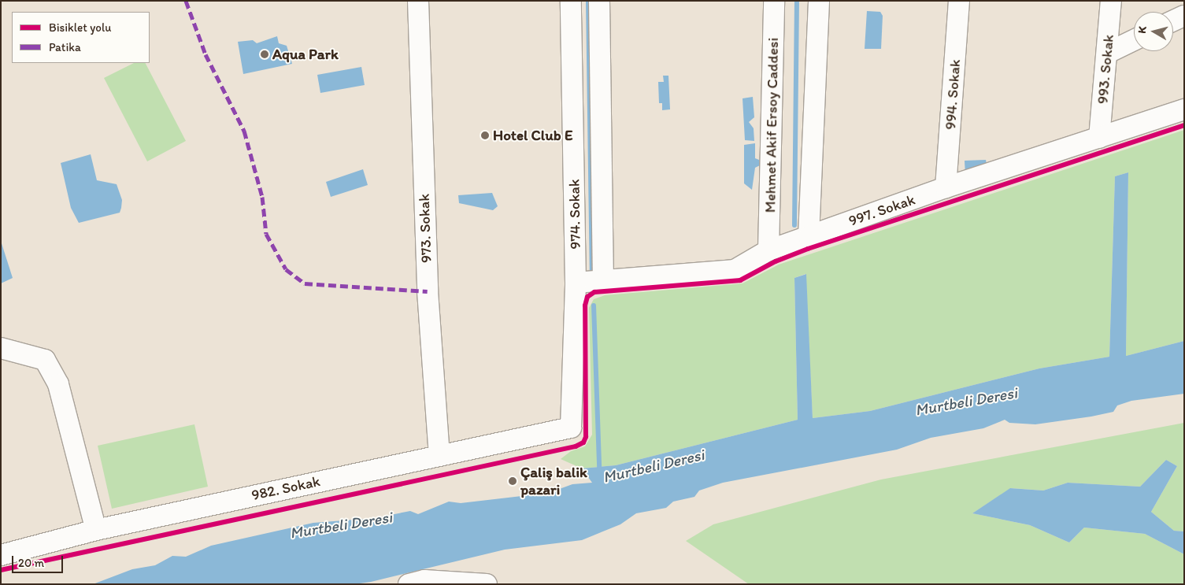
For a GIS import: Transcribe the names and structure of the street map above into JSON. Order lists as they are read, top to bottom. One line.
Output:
{"streets":{"street":["993. Sokak","994. Sokak","Mehmet Akif Ersoy Caddesi","997. Sokak","974. Sokak","973. Sokak","982. Sokak"]},"crossings":[["993. Sokak","997. Sokak"],["994. Sokak","997. Sokak"],["Mehmet Akif Ersoy Caddesi","997. Sokak"],["997. Sokak","974. Sokak"],["974. Sokak","982. Sokak"],["973. Sokak","982. Sokak"]],"water":["Murtbeli Deresi"],"places":["Aqua Park","Hotel Club E","Çaliş balik pazari"],"legend":["Bisiklet yolu","Patika"],"scale_bar":"20 m","north":"left"}
